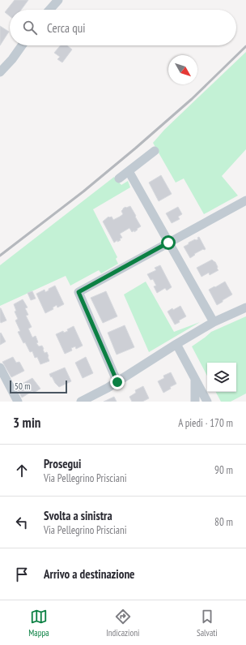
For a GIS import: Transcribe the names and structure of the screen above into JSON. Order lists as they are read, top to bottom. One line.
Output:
{"scale_bar":"50 m","north":"bottom right","page":{"search":"Cerca qui","scale":"50 m","heading":["3 min","A piedi · 170 m"],"list":[["Prosegui","Via Pellegrino Prisciani","90 m"],["Svolta a sinistra","Via Pellegrino Prisciani","80 m"],"Arrivo a destinazione"],"nav":["Mappa","Indicazioni","Salvati"]}}
